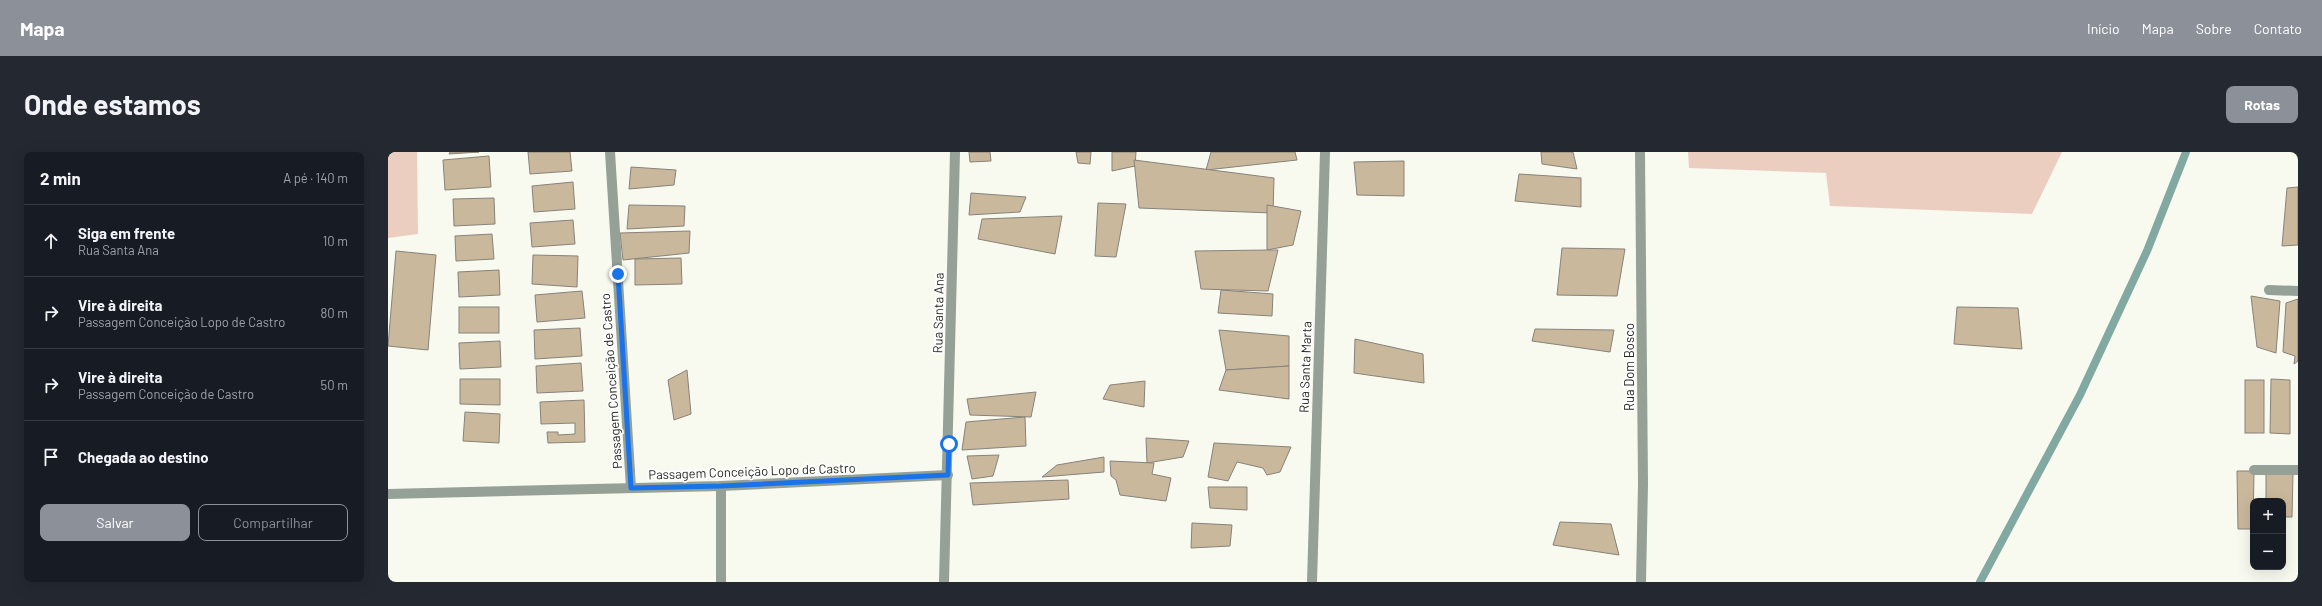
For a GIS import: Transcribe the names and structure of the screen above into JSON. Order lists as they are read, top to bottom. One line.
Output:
{"streets":{"street":["Rua Santa Ana","Rua Santa Marta","Rua Dom Bosco","Passagem Conceição de Castro","Passagem Conceição Lopo de Castro"]},"crossings":[["Rua Santa Ana","Passagem Conceição Lopo de Castro"],["Passagem Conceição de Castro","Passagem Conceição Lopo de Castro"]],"page":{"header":"Mapa","nav":["Início","Mapa","Sobre","Contato"],"buttons":["Rotas",["Salvar","Compartilhar"]],"title":"Onde estamos","heading":["2 min","A pé · 140 m"],"list":[["Siga em frente","Rua Santa Ana","10 m"],["Vire à direita","Passagem Conceição Lopo de Castro","80 m"],["Vire à direita","Passagem Conceição de Castro","50 m"],"Chegada ao destino"],"map_buttons":["+","−"]}}
